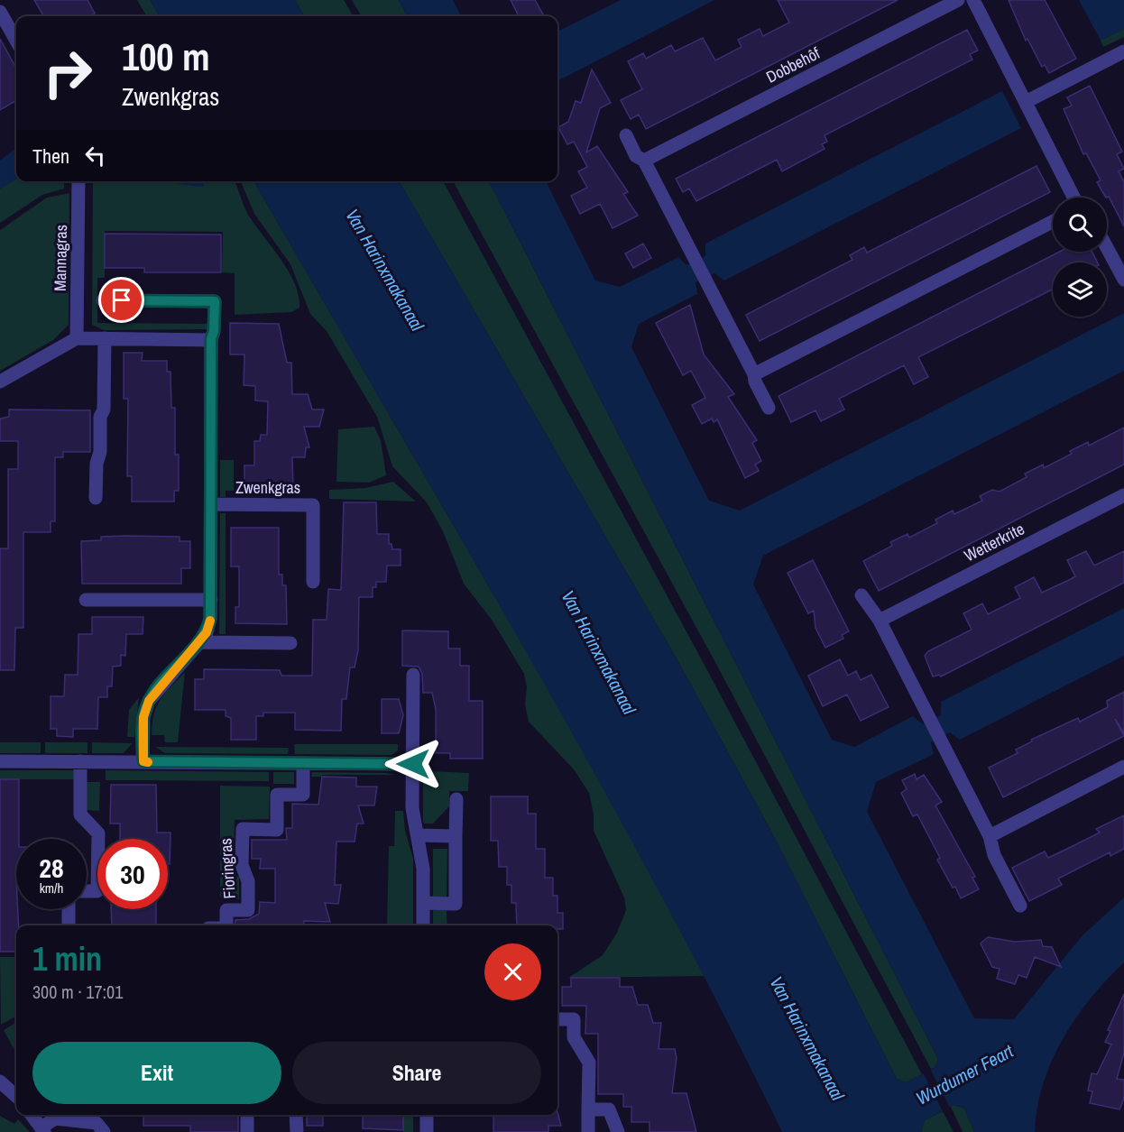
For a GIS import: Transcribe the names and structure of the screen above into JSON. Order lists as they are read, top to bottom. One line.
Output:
{"streets":{"street":["Dobbehôf","Mannagras","Zwenkgras","Wetterkrite","Fioringras"]},"water":["Van Harinxmakanaal","Wurdumer Feart"],"page":{"turn":["100 m","Zwenkgras"],"then":"Then","speed":"28 km/h","limit":"30","heading":["1 min","300 m · 17:01"],"buttons":["Exit","Share"]}}
